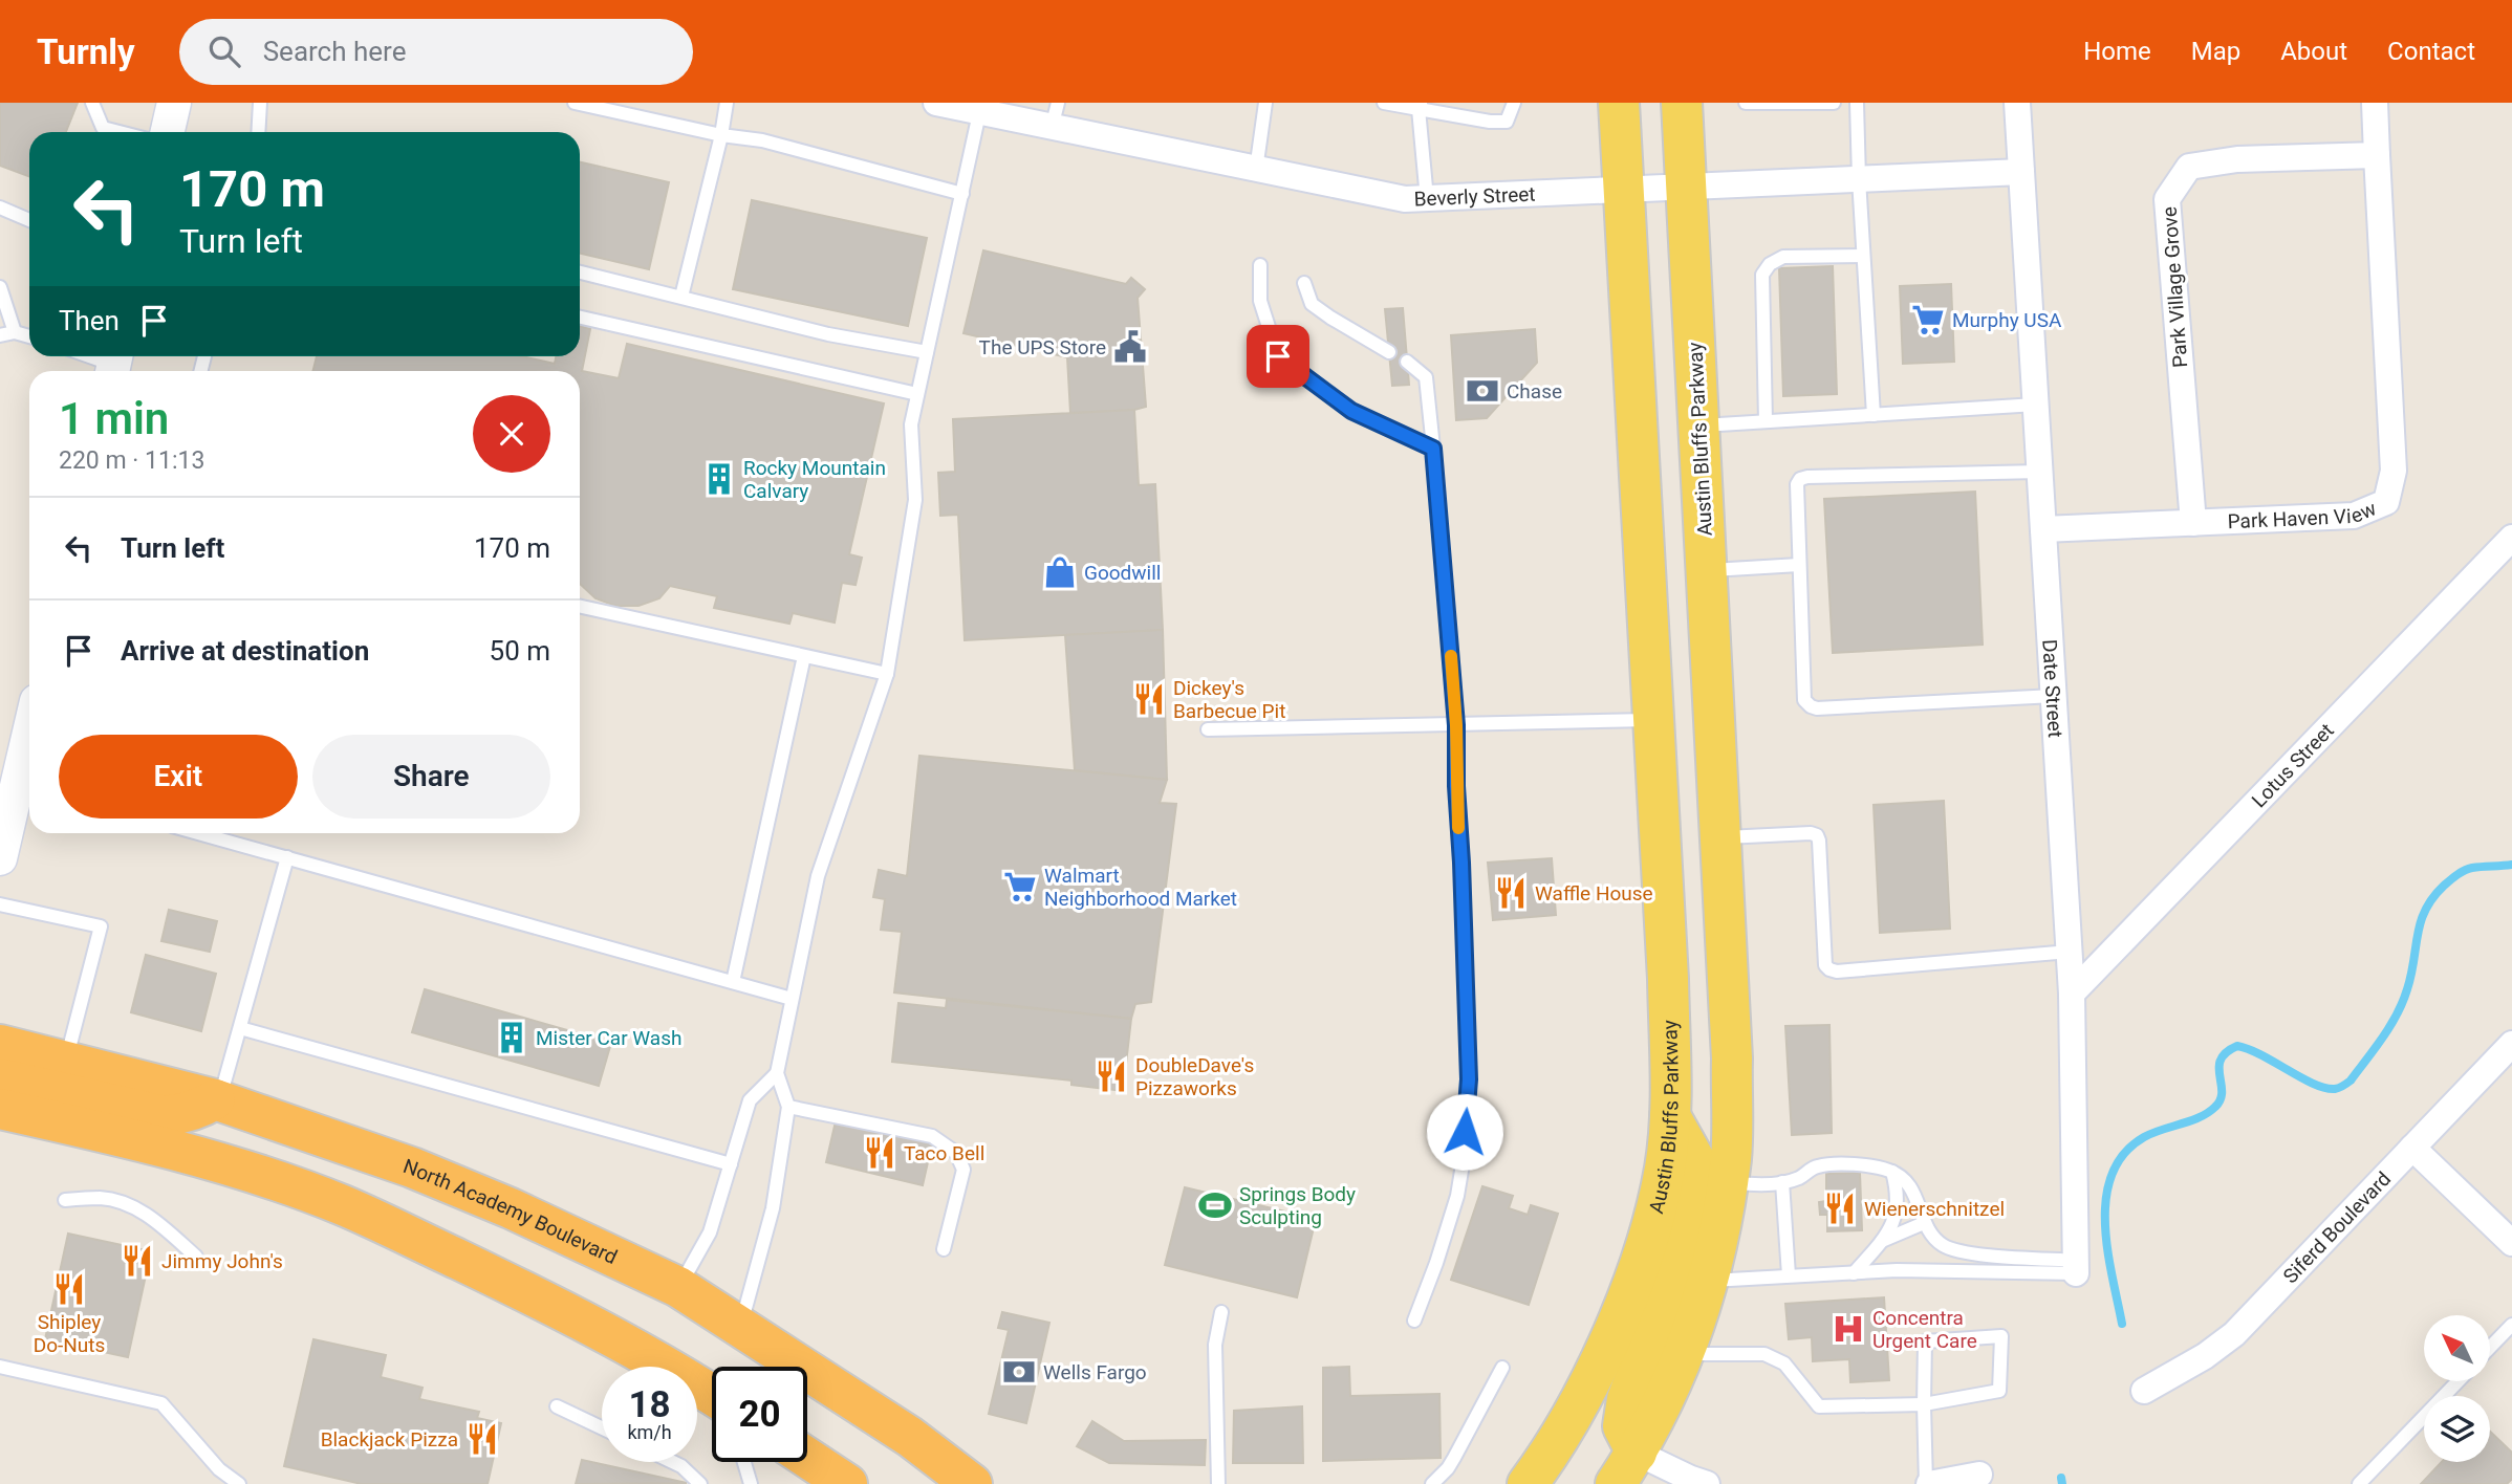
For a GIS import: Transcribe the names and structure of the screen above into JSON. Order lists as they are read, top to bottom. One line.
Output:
{"streets":{"highway":["North Academy Boulevard"],"main road":["Austin Bluffs Parkway"],"street":["Beverly Street","Park Village Grove","Park Haven View","Date Street","Lotus Street","Siferd Boulevard"]},"crossings":[["Beverly Street","Austin Bluffs Parkway"],["Beverly Street","Date Street"],["Park Village Grove","Park Haven View"],["Park Haven View","Date Street"],["Date Street","Lotus Street"]],"places":{"supermarket":["Murphy USA","Walmart Neighborhood Market"],"public building":["The UPS Store"],"bank":["Chase","Wells Fargo"],"building":["Rocky Mountain Calvary","Mister Car Wash"],"shop":["Goodwill"],"restaurant":["Dickey's Barbecue Pit","Waffle House","DoubleDave's Pizzaworks","Taco Bell","Wienerschnitzel","Jimmy John's","Shipley Do-Nuts","Blackjack Pizza"],"sports":["Springs Body Sculpting"],"hospital":["Concentra Urgent Care"]},"north":"top left","page":{"header":"Turnly","search":"Search here","nav":["Home","Map","About","Contact"],"turn":["170 m","Turn left"],"then":"Then","heading":["1 min","220 m · 11:13"],"list":[{"name":"Turn left","value":"170 m"},{"name":"Arrive at destination","value":"50 m"}],"buttons":["Exit","Share"],"speed":"18 km/h","limit":"20"}}
